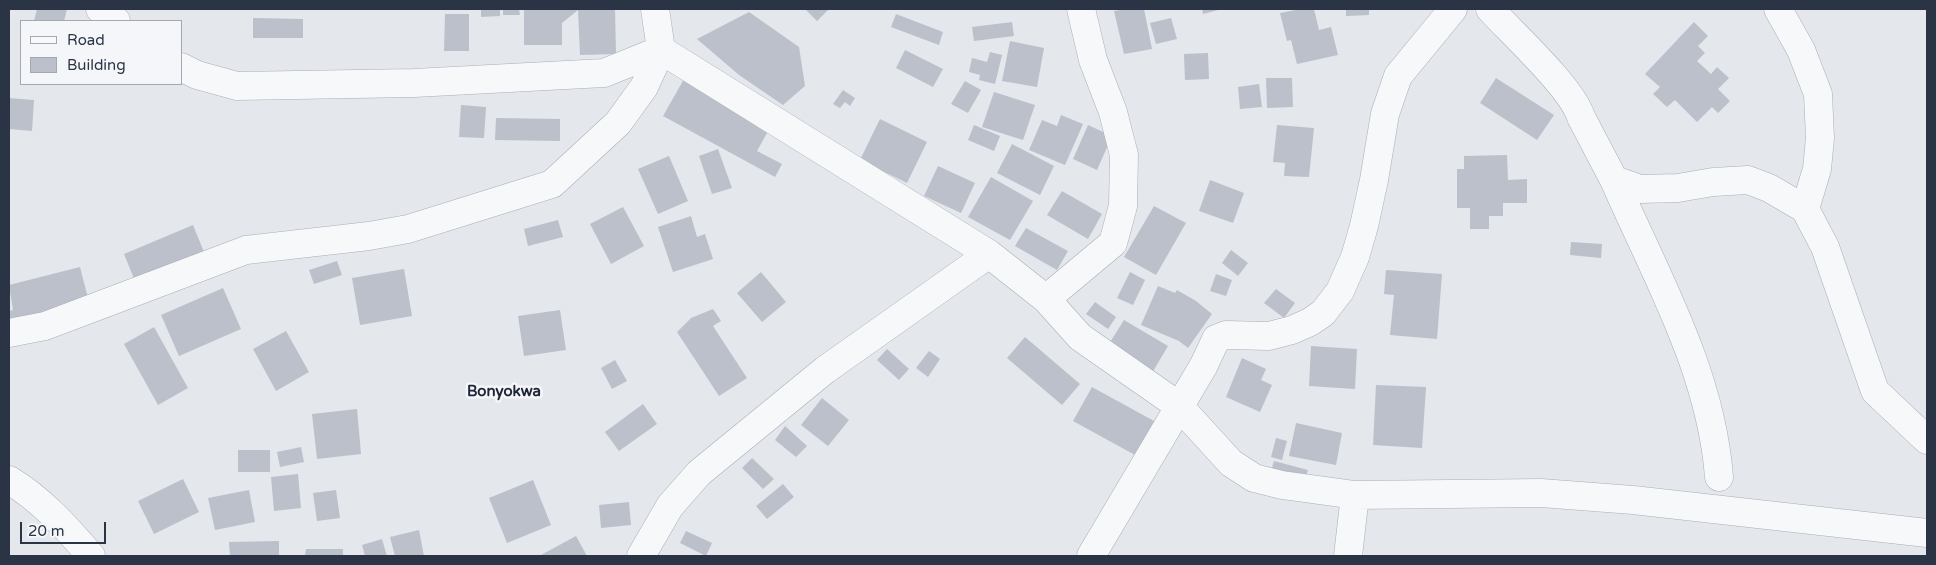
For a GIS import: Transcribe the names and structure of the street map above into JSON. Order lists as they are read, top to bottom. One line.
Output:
{"districts":["Bonyokwa"],"legend":["Road","Building"],"scale_bar":"20 m"}
